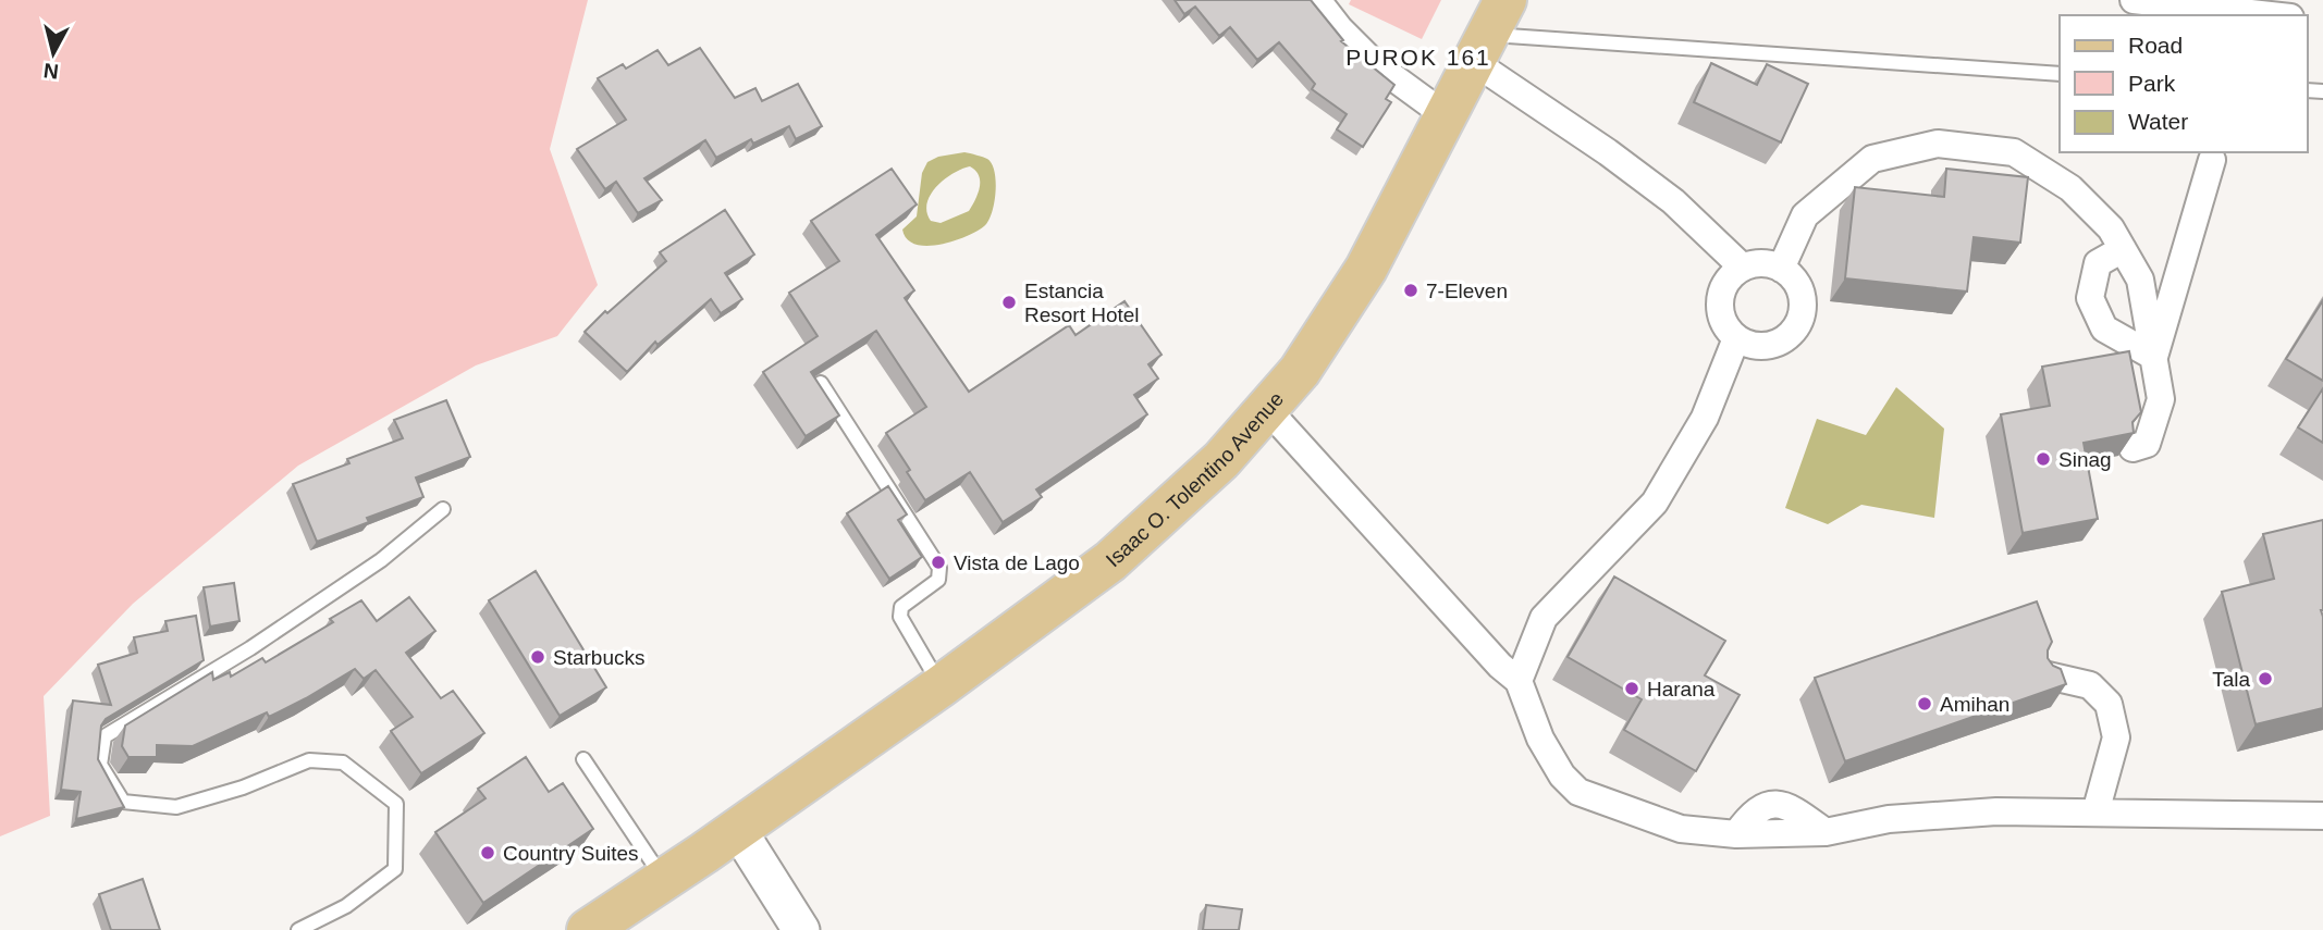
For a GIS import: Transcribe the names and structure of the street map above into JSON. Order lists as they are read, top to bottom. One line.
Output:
{"streets":{"main road":["Isaac O. Tolentino Avenue"]},"districts":["PUROK 161"],"places":["7-Eleven","Estancia Resort Hotel","Sinag","Vista de Lago","Starbucks","Tala","Harana","Amihan","Country Suites"],"legend":["Road","Park","Water"],"north":"bottom"}
